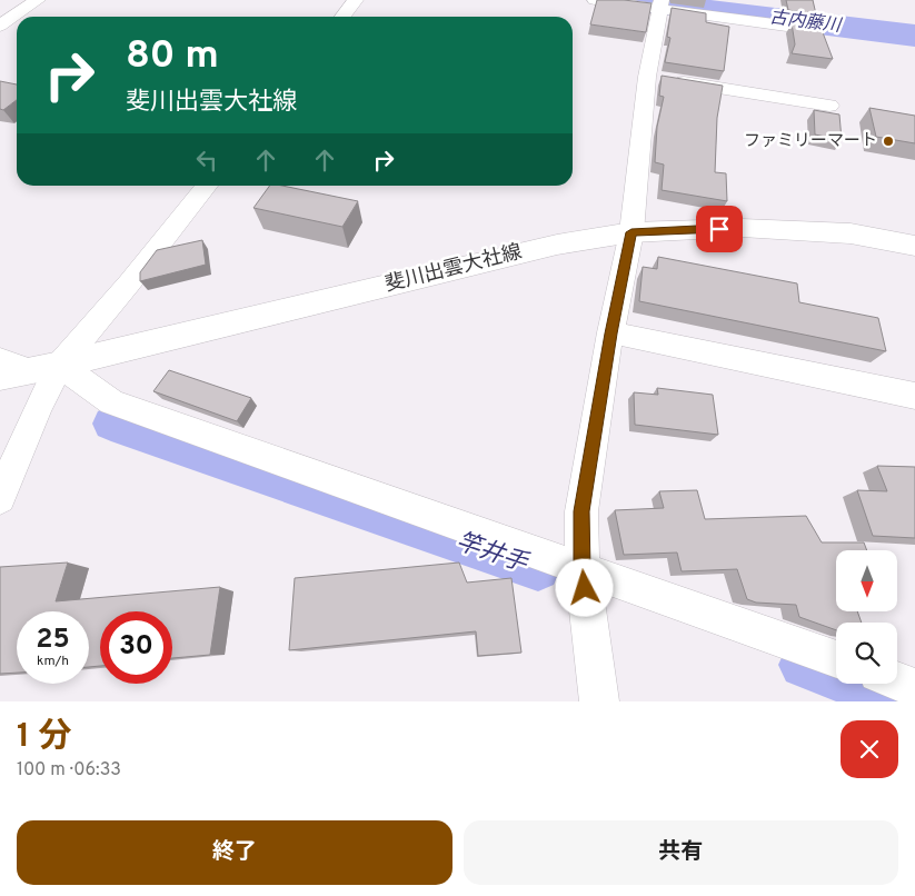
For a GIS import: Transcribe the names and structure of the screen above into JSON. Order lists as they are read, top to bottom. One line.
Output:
{"streets":{"main road":["斐川出雲大社線"]},"water":["古内藤川","竿井手"],"places":["ファミリーマート"],"north":"bottom","page":{"turn":["80 m","斐川出雲大社線"],"speed":"25 km/h","limit":"30","heading":["1 分","100 m · 06:33"],"buttons":["終了","共有"]}}
